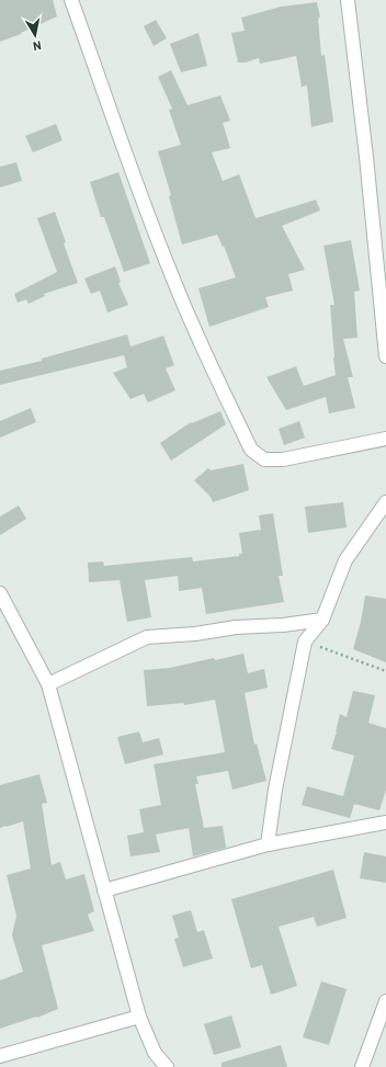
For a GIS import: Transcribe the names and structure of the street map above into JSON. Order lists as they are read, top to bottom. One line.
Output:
{"north":"bottom"}
